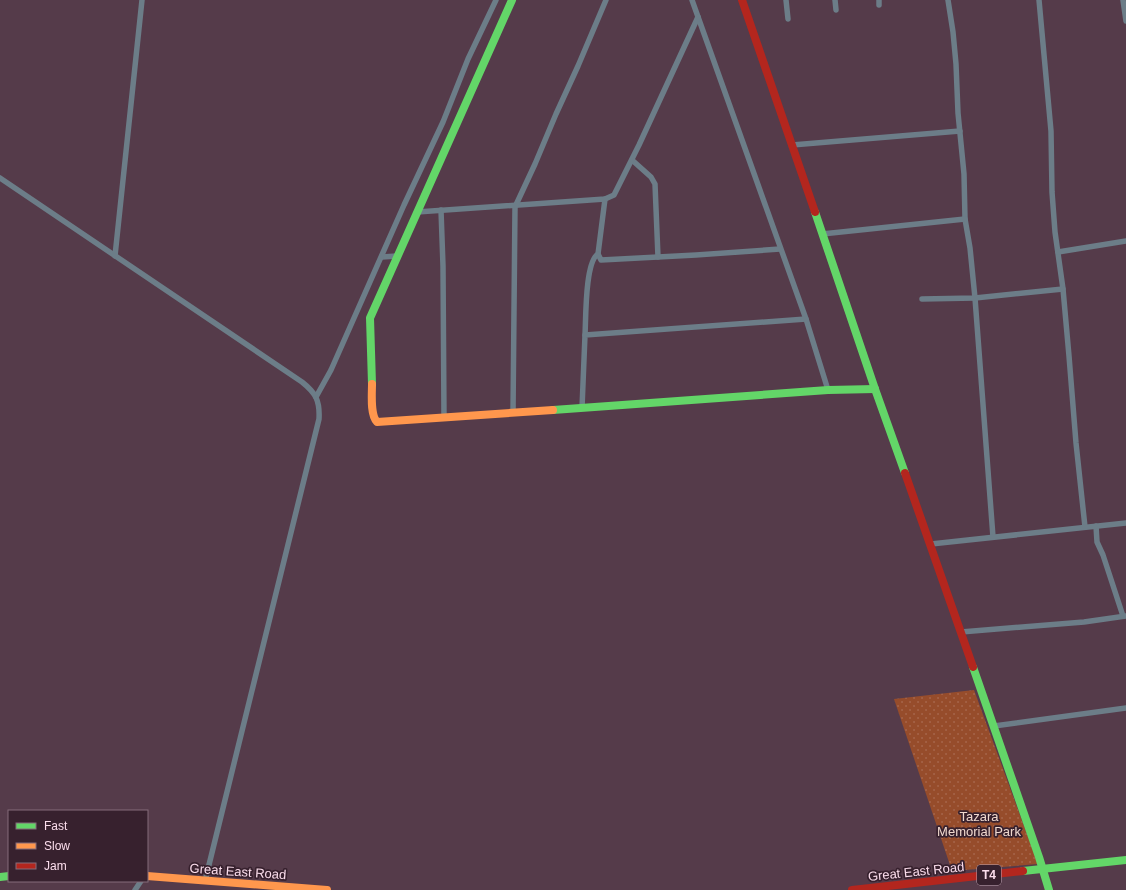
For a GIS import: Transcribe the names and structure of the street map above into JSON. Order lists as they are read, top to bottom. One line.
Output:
{"streets":{"main road":["Great East Road","T4"]},"parks":["Tazara Memorial Park"],"legend":["Fast","Slow","Jam"]}
